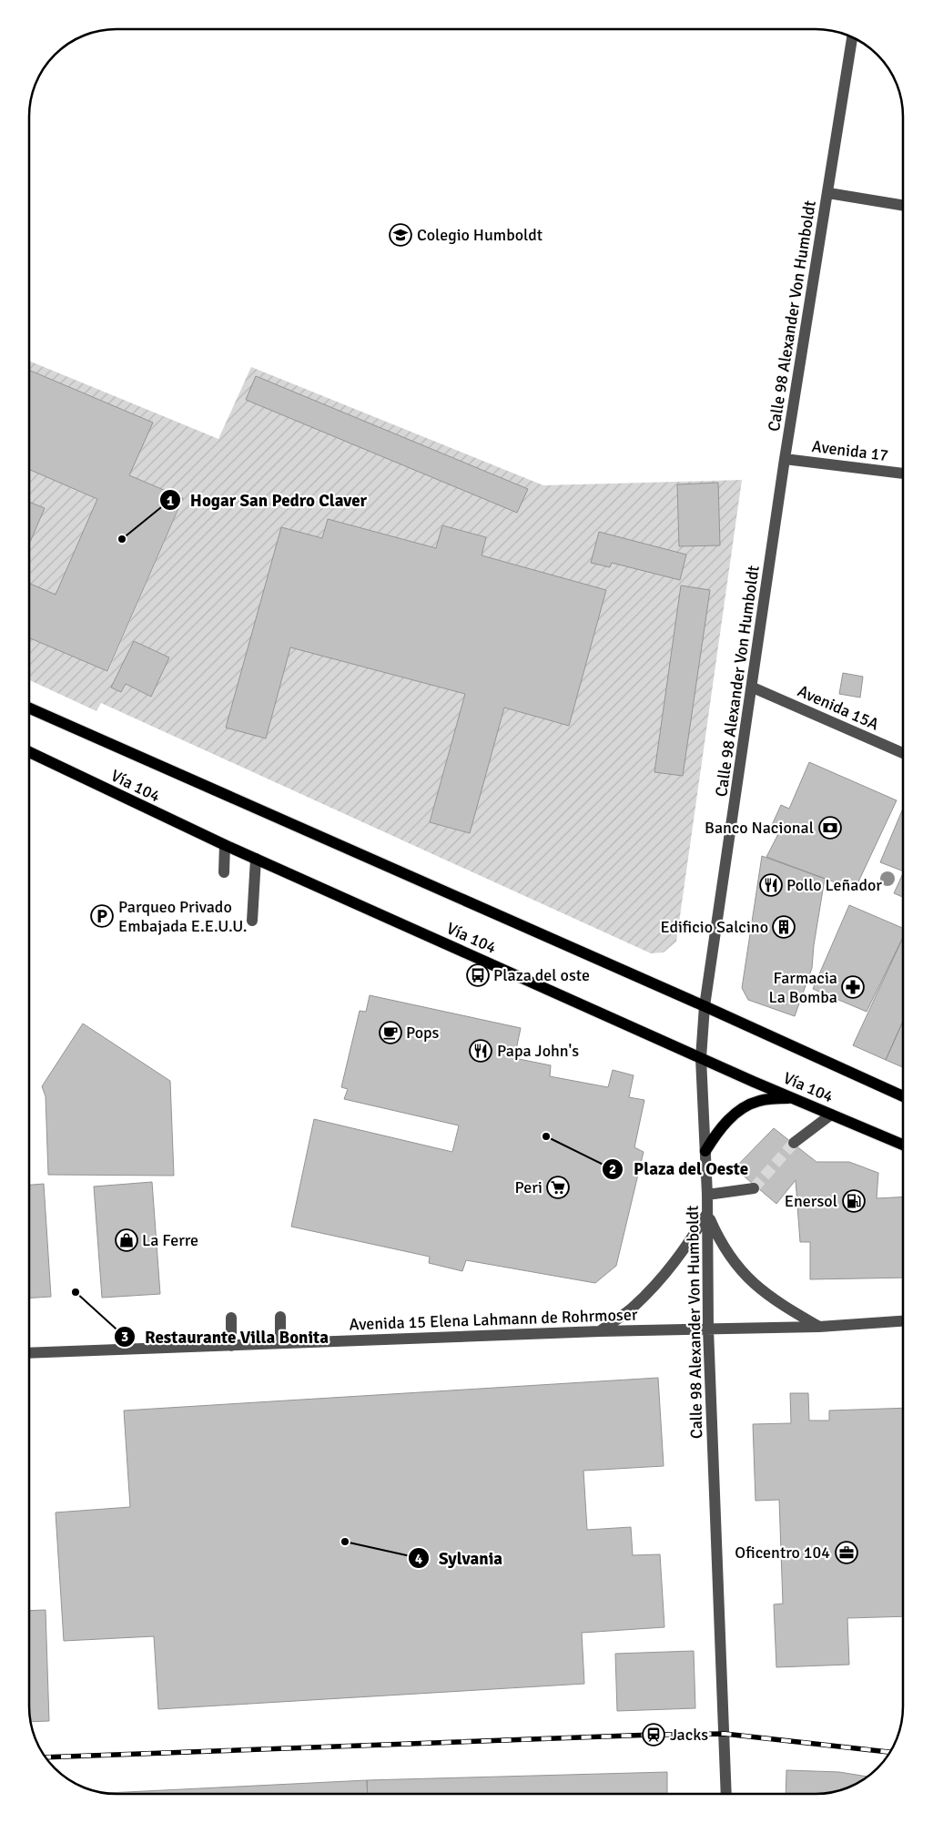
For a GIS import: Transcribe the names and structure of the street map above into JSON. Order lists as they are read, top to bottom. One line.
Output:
{"streets":{"main road":["Vía 104"],"street":["Calle 98 Alexander Von Humboldt","Avenida 17","Avenida 15A","Avenida 15 Elena Lahmann de Rohrmoser"]},"crossings":[["Calle 98 Alexander Von Humboldt","Avenida 17"],["Calle 98 Alexander Von Humboldt","Avenida 15A"],["Calle 98 Alexander Von Humboldt","Vía 104"],["Calle 98 Alexander Von Humboldt","Avenida 15 Elena Lahmann de Rohrmoser"]],"places":{"school or university":["Colegio Humboldt"],"other":["Hogar San Pedro Claver","Plaza del Oeste","Restaurante Villa Bonita","Sylvania"],"bank":["Banco Nacional"],"restaurant":["Pollo Leñador","Papa John's"],"parking":["Parqueo Privado Embajada E.E.U.U."],"building":["Edificio Salcino"],"bus stop":["Plaza del oste"],"pharmacy":["Farmacia La Bomba"],"cafe":["Pops"],"supermarket":["Peri"],"fuel station":["Enersol"],"shop":["La Ferre"],"office":["Oficentro 104"],"station":["Jacks"]}}
